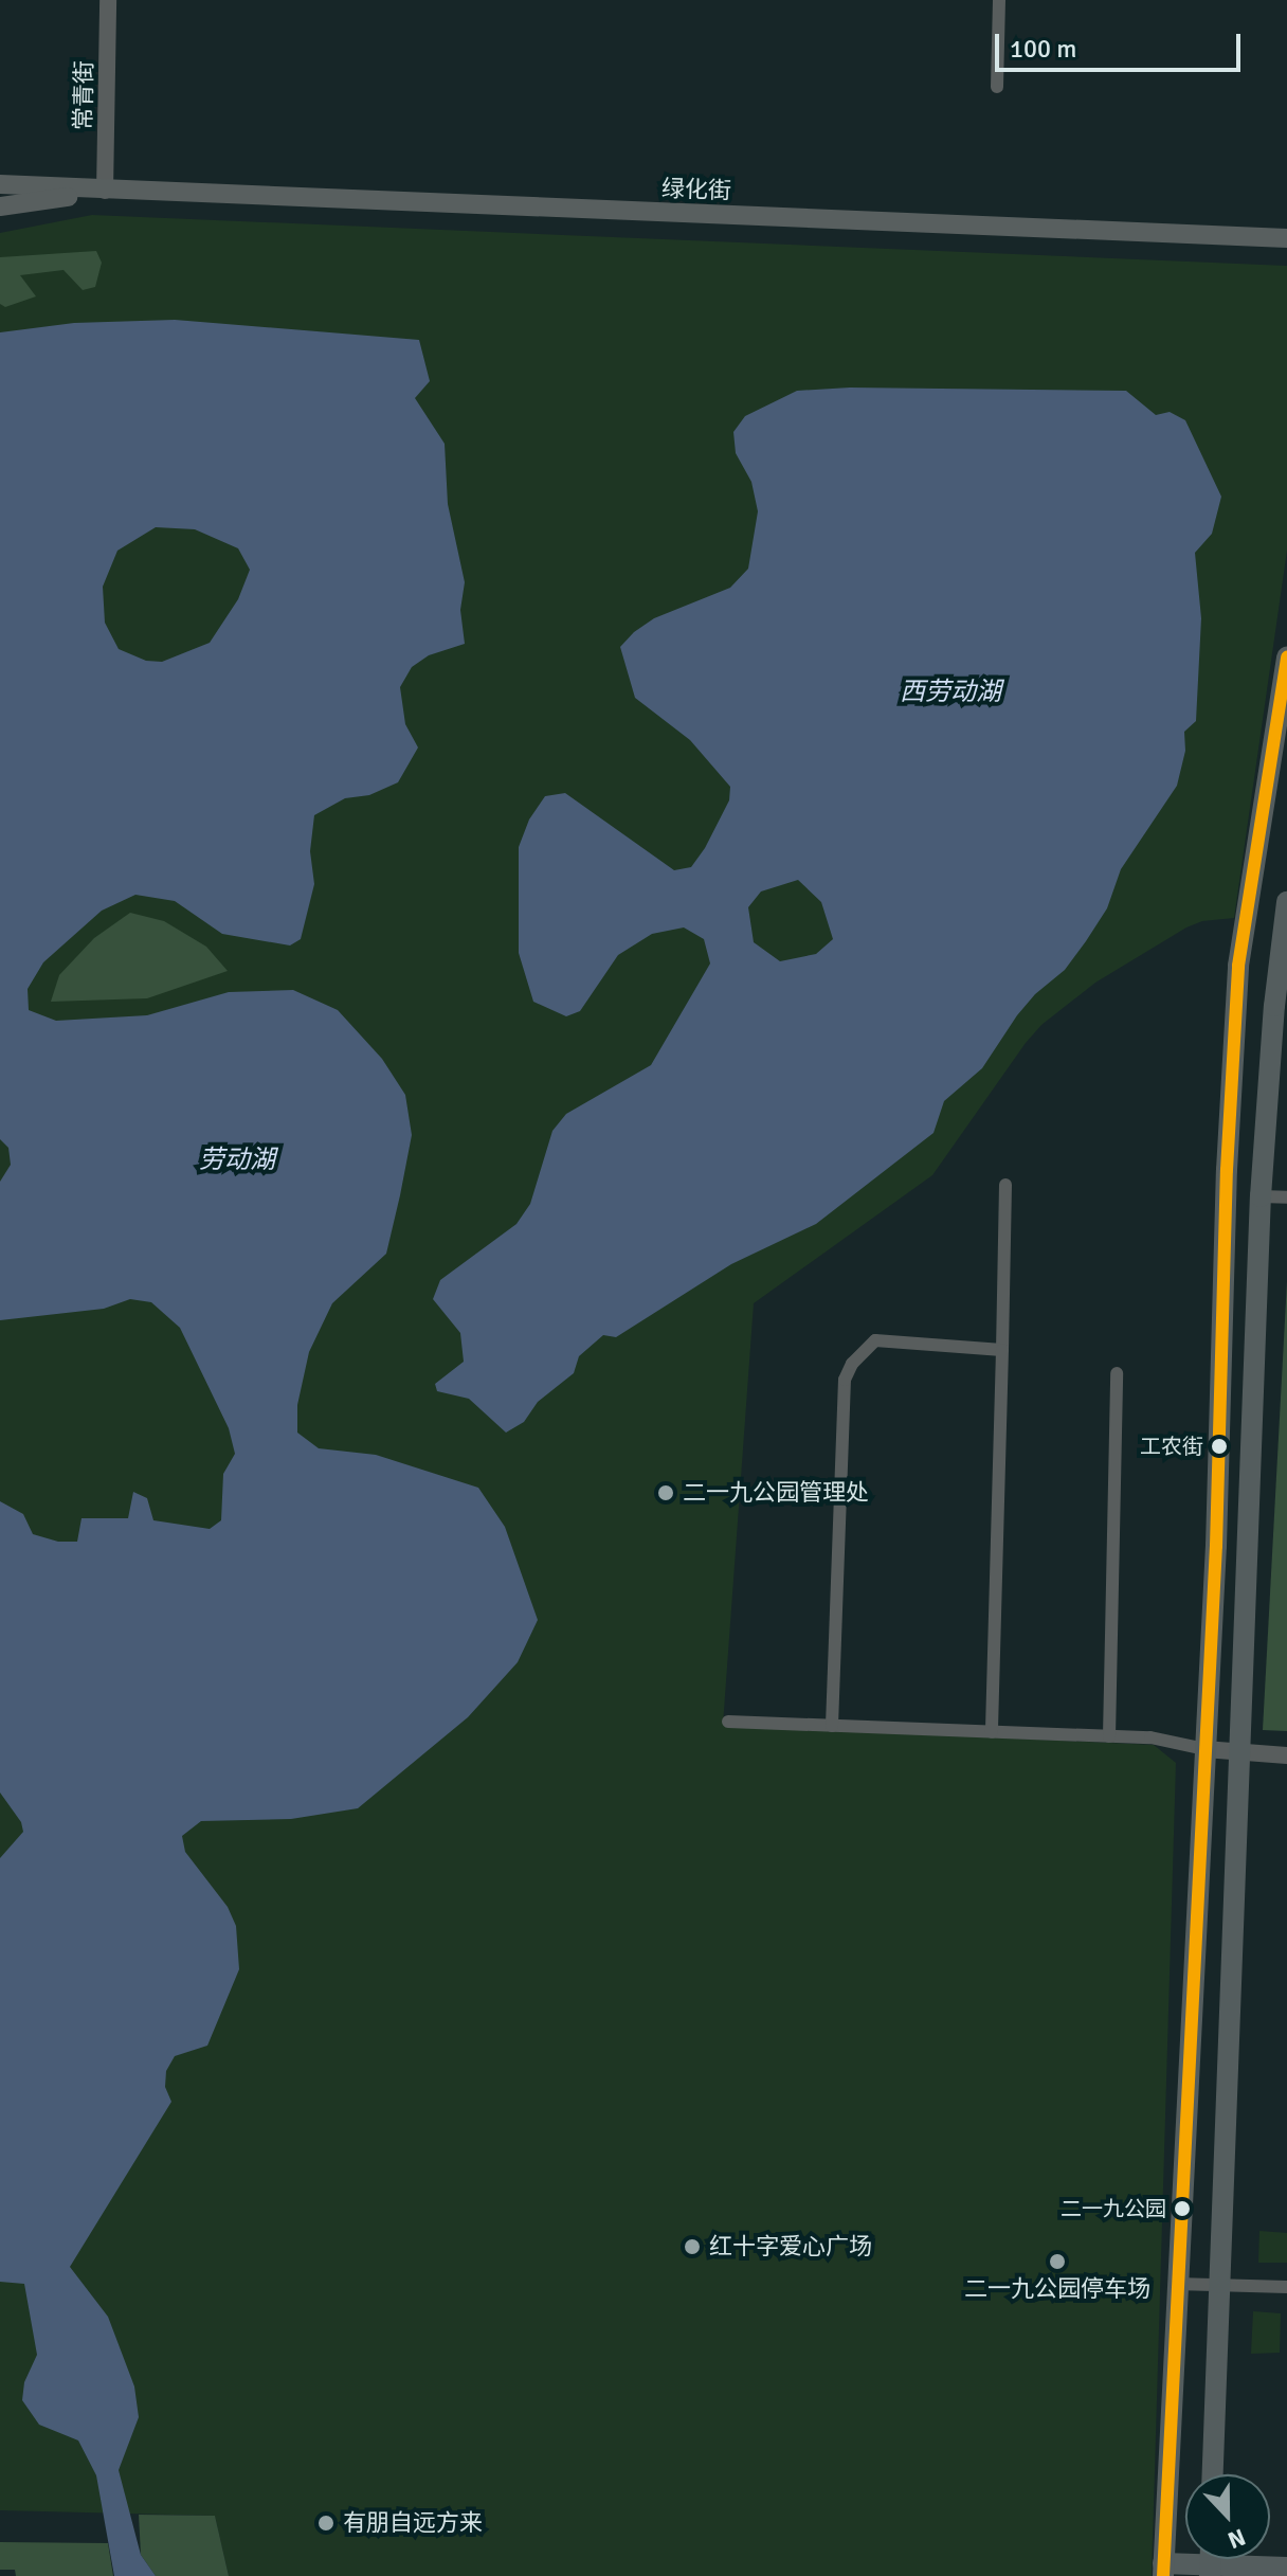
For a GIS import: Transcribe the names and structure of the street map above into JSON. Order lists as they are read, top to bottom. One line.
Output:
{"streets":{"main road":["绿化街"],"street":["常青街"]},"crossings":[["常青街","绿化街"]],"water":["西劳动湖","劳动湖"],"places":["工农街","二一九公园管理处","二一九公园","红十字爱心广场","二一九公园停车场","有朋自远方来"],"scale_bar":"100 m","north":"bottom"}
